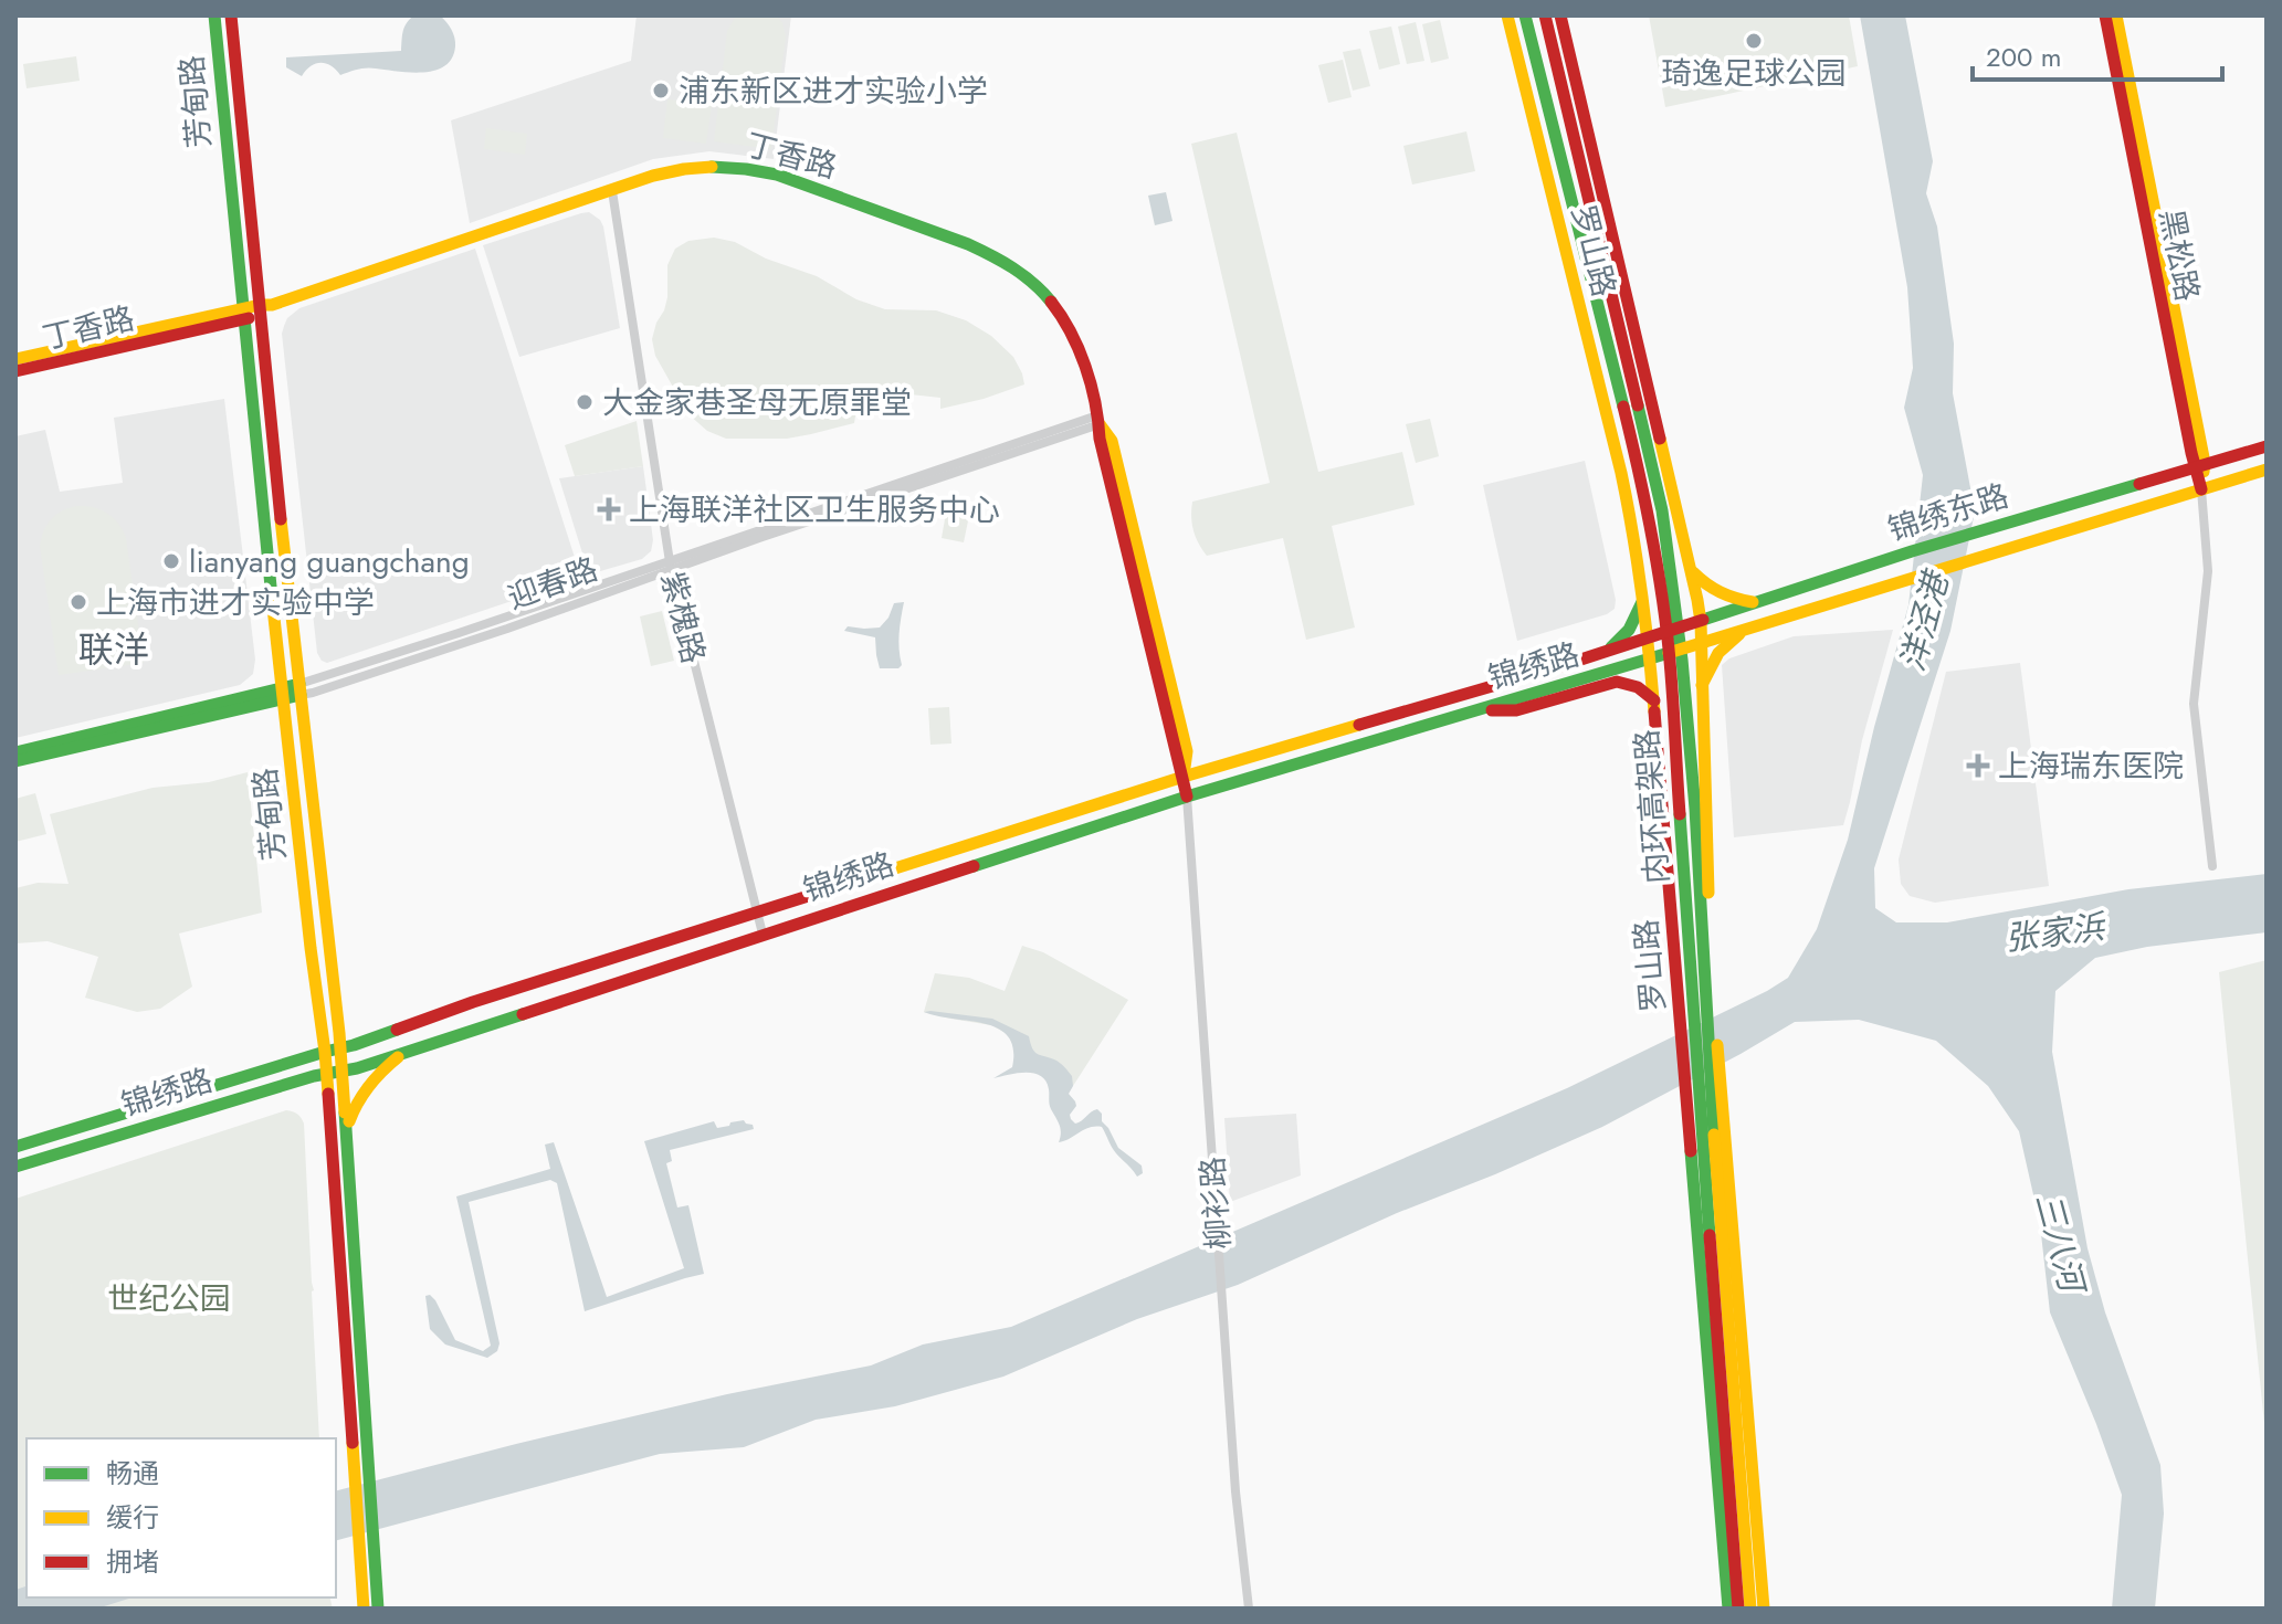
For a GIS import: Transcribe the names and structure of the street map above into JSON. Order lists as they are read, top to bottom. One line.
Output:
{"streets":{"main road":["芳甸路","丁香路","罗山路","黑松路","锦绣东路","迎春路","锦绣路","内环高架路"],"street":["紫槐路","柳衫路"]},"crossings":[["芳甸路","丁香路"],["芳甸路","迎春路"],["芳甸路","锦绣路"],["丁香路","迎春路"],["丁香路","紫槐路"],["丁香路","锦绣路"],["丁香路","柳衫路"],["罗山路","锦绣东路"],["罗山路","锦绣路"],["黑松路","锦绣东路"],["锦绣东路","锦绣路"],["迎春路","紫槐路"],["紫槐路","锦绣路"],["锦绣路","柳衫路"]],"districts":["联洋"],"water":["洋泾港","张家浜","三八河"],"parks":["世纪公园"],"places":{"other":["琦逸足球公园","浦东新区进才实验小学","大金家巷圣母无原罪堂","lianyang guangchang","上海市进才实验中学"],"health":["上海联洋社区卫生服务中心","上海瑞东医院"]},"legend":["畅通","缓行","拥堵"],"scale_bar":"200 m"}
